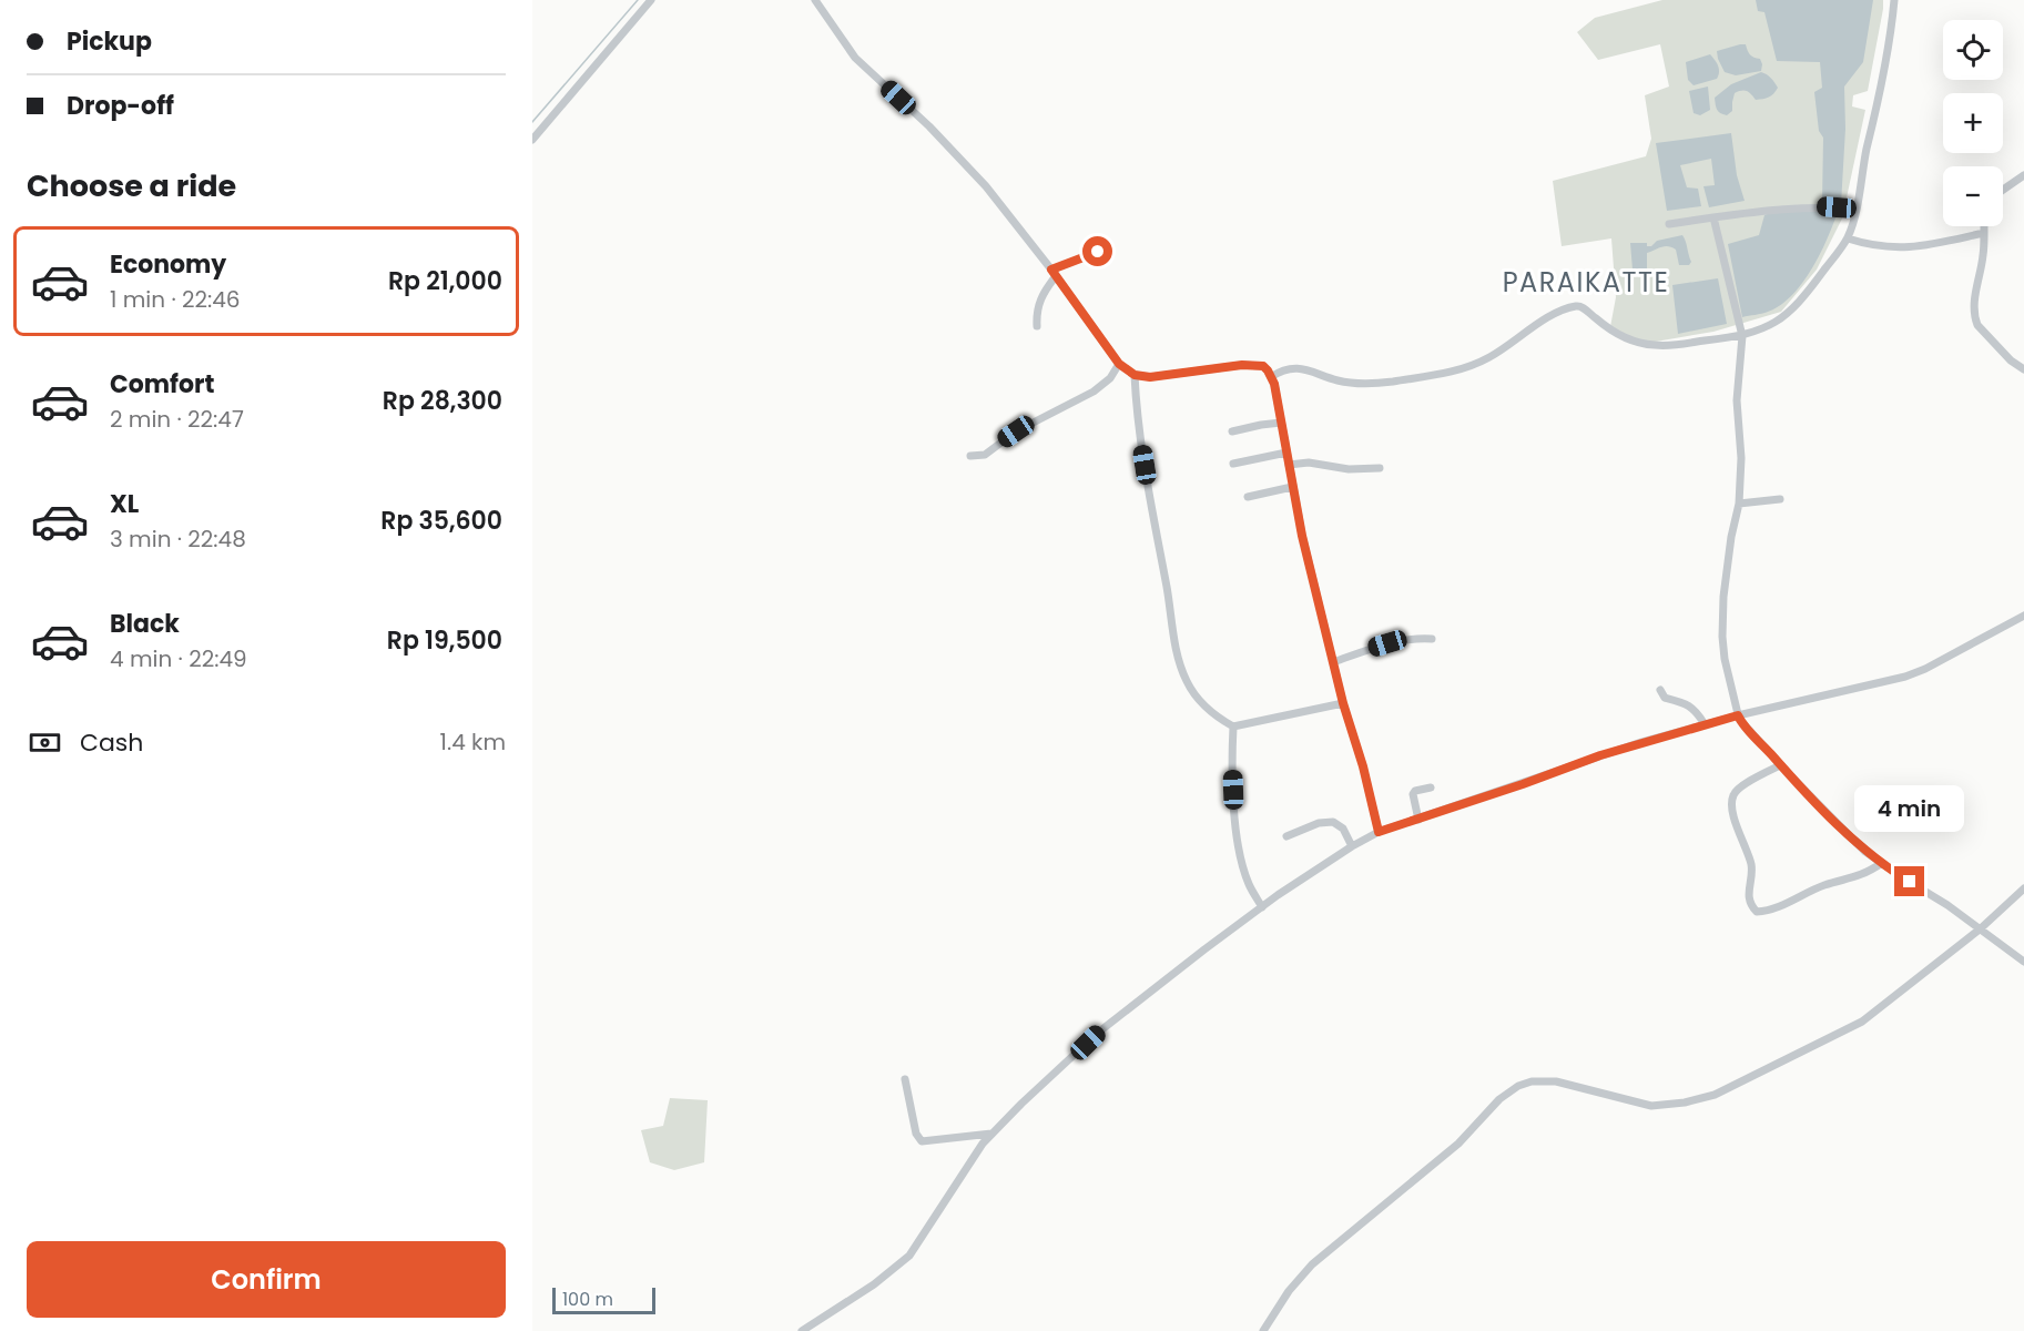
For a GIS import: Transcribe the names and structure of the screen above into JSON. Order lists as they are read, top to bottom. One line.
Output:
{"districts":["PARAIKATTE"],"scale_bar":"100 m","page":{"banner":["Pickup","Drop-off"],"map_buttons":["+","−"],"heading":"Choose a ride","list":[{"name":"Economy","note":"1 min · 22:46","value":"Rp 21,000"},{"name":"Comfort","note":"2 min · 22:47","value":"Rp 28,300"},{"name":"XL","note":"3 min · 22:48","value":"Rp 35,600"},{"name":"Black","note":"4 min · 22:49","value":"Rp 19,500"}],"pay":["Cash","1.4 km"],"bubble":"4 min","buttons":"Confirm","scale":"100 m"}}
